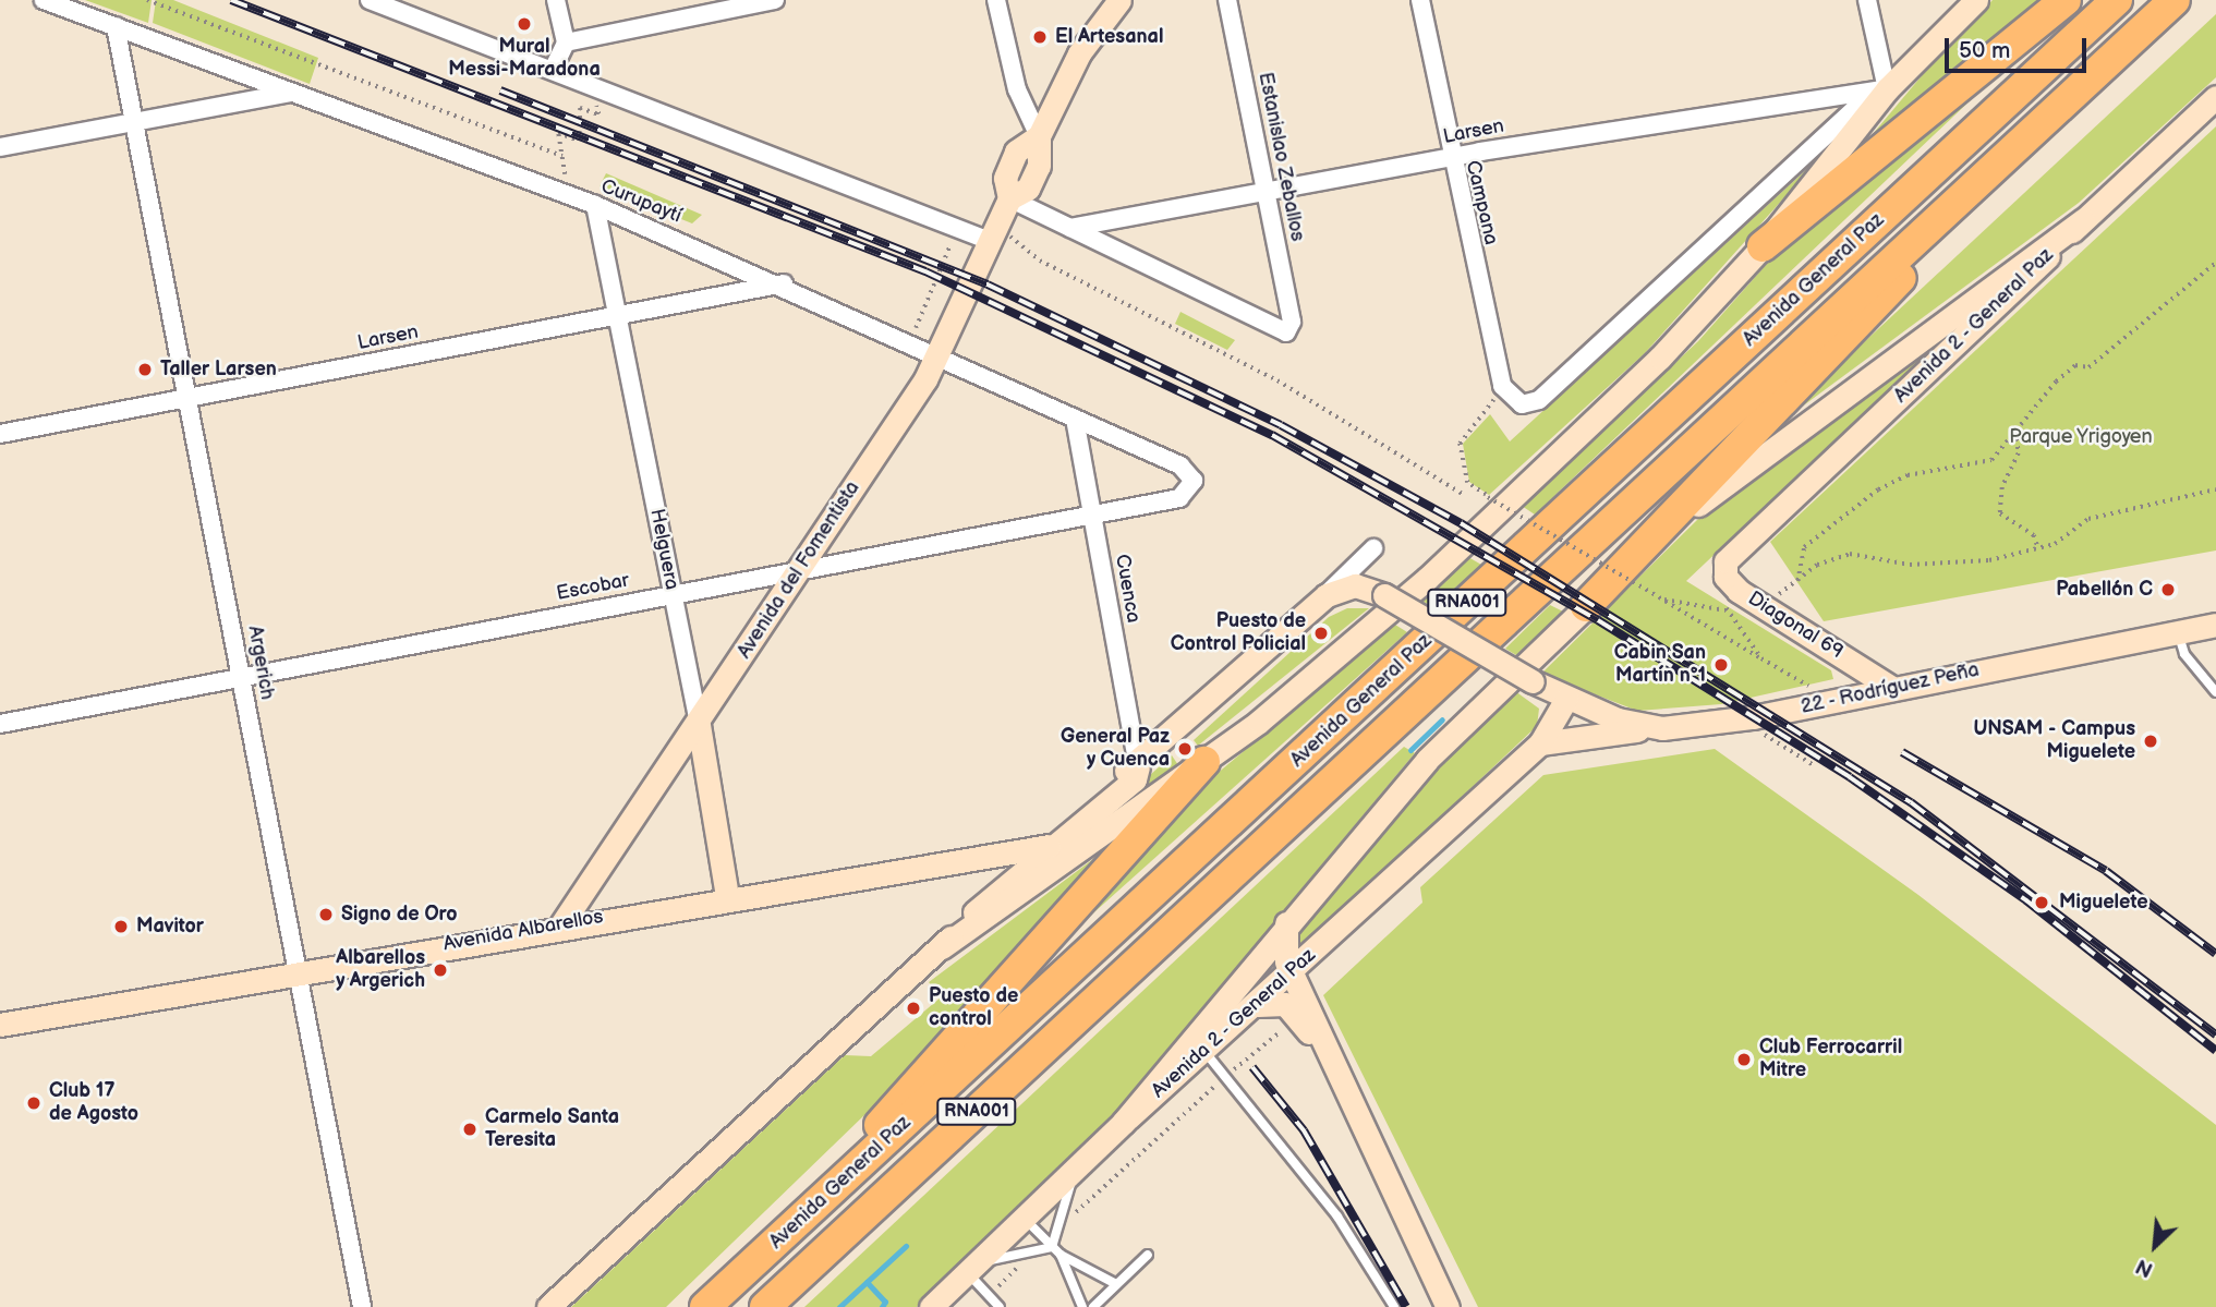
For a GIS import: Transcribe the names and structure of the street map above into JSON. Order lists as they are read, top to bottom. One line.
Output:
{"streets":{"highway":["Avenida General Paz","RNA001"],"street":["Larsen","Estanislao Zeballos","Curupaytí","Campana","Avenida 2 - General Paz","Helguera","Avenida del Fomentista","Escobar","Cuenca","Diagonal 69","Argerich","22 - Rodríguez Peña","Avenida Albarellos"]},"crossings":[["Larsen","Estanislao Zeballos"],["Larsen","Curupaytí"],["Larsen","Campana"],["Larsen","Helguera"],["Larsen","Argerich"],["Curupaytí","Helguera"],["Curupaytí","Avenida del Fomentista"],["Curupaytí","Escobar"],["Curupaytí","Cuenca"],["Curupaytí","Argerich"],["Avenida 2 - General Paz","Diagonal 69"],["Avenida 2 - General Paz","22 - Rodríguez Peña"],["Helguera","Avenida del Fomentista"],["Helguera","Escobar"],["Helguera","Avenida Albarellos"],["Avenida del Fomentista","Escobar"],["Avenida del Fomentista","Avenida Albarellos"],["Escobar","Cuenca"],["Escobar","Argerich"],["Diagonal 69","22 - Rodríguez Peña"],["Argerich","Avenida Albarellos"]],"parks":["Parque Yrigoyen"],"places":["Mural Messi-Maradona","El Artesanal","Taller Larsen","Pabellón C","Puesto de Control Policial","Cabin San Martín n°1","UNSAM - Campus Miguelete","General Paz y Cuenca","Miguelete","Signo de Oro","Mavitor","Albarellos y Argerich","Puesto de control","Club Ferrocarril Mitre","Club 17 de Agosto","Carmelo Santa Teresita"],"scale_bar":"50 m","north":"bottom left"}
